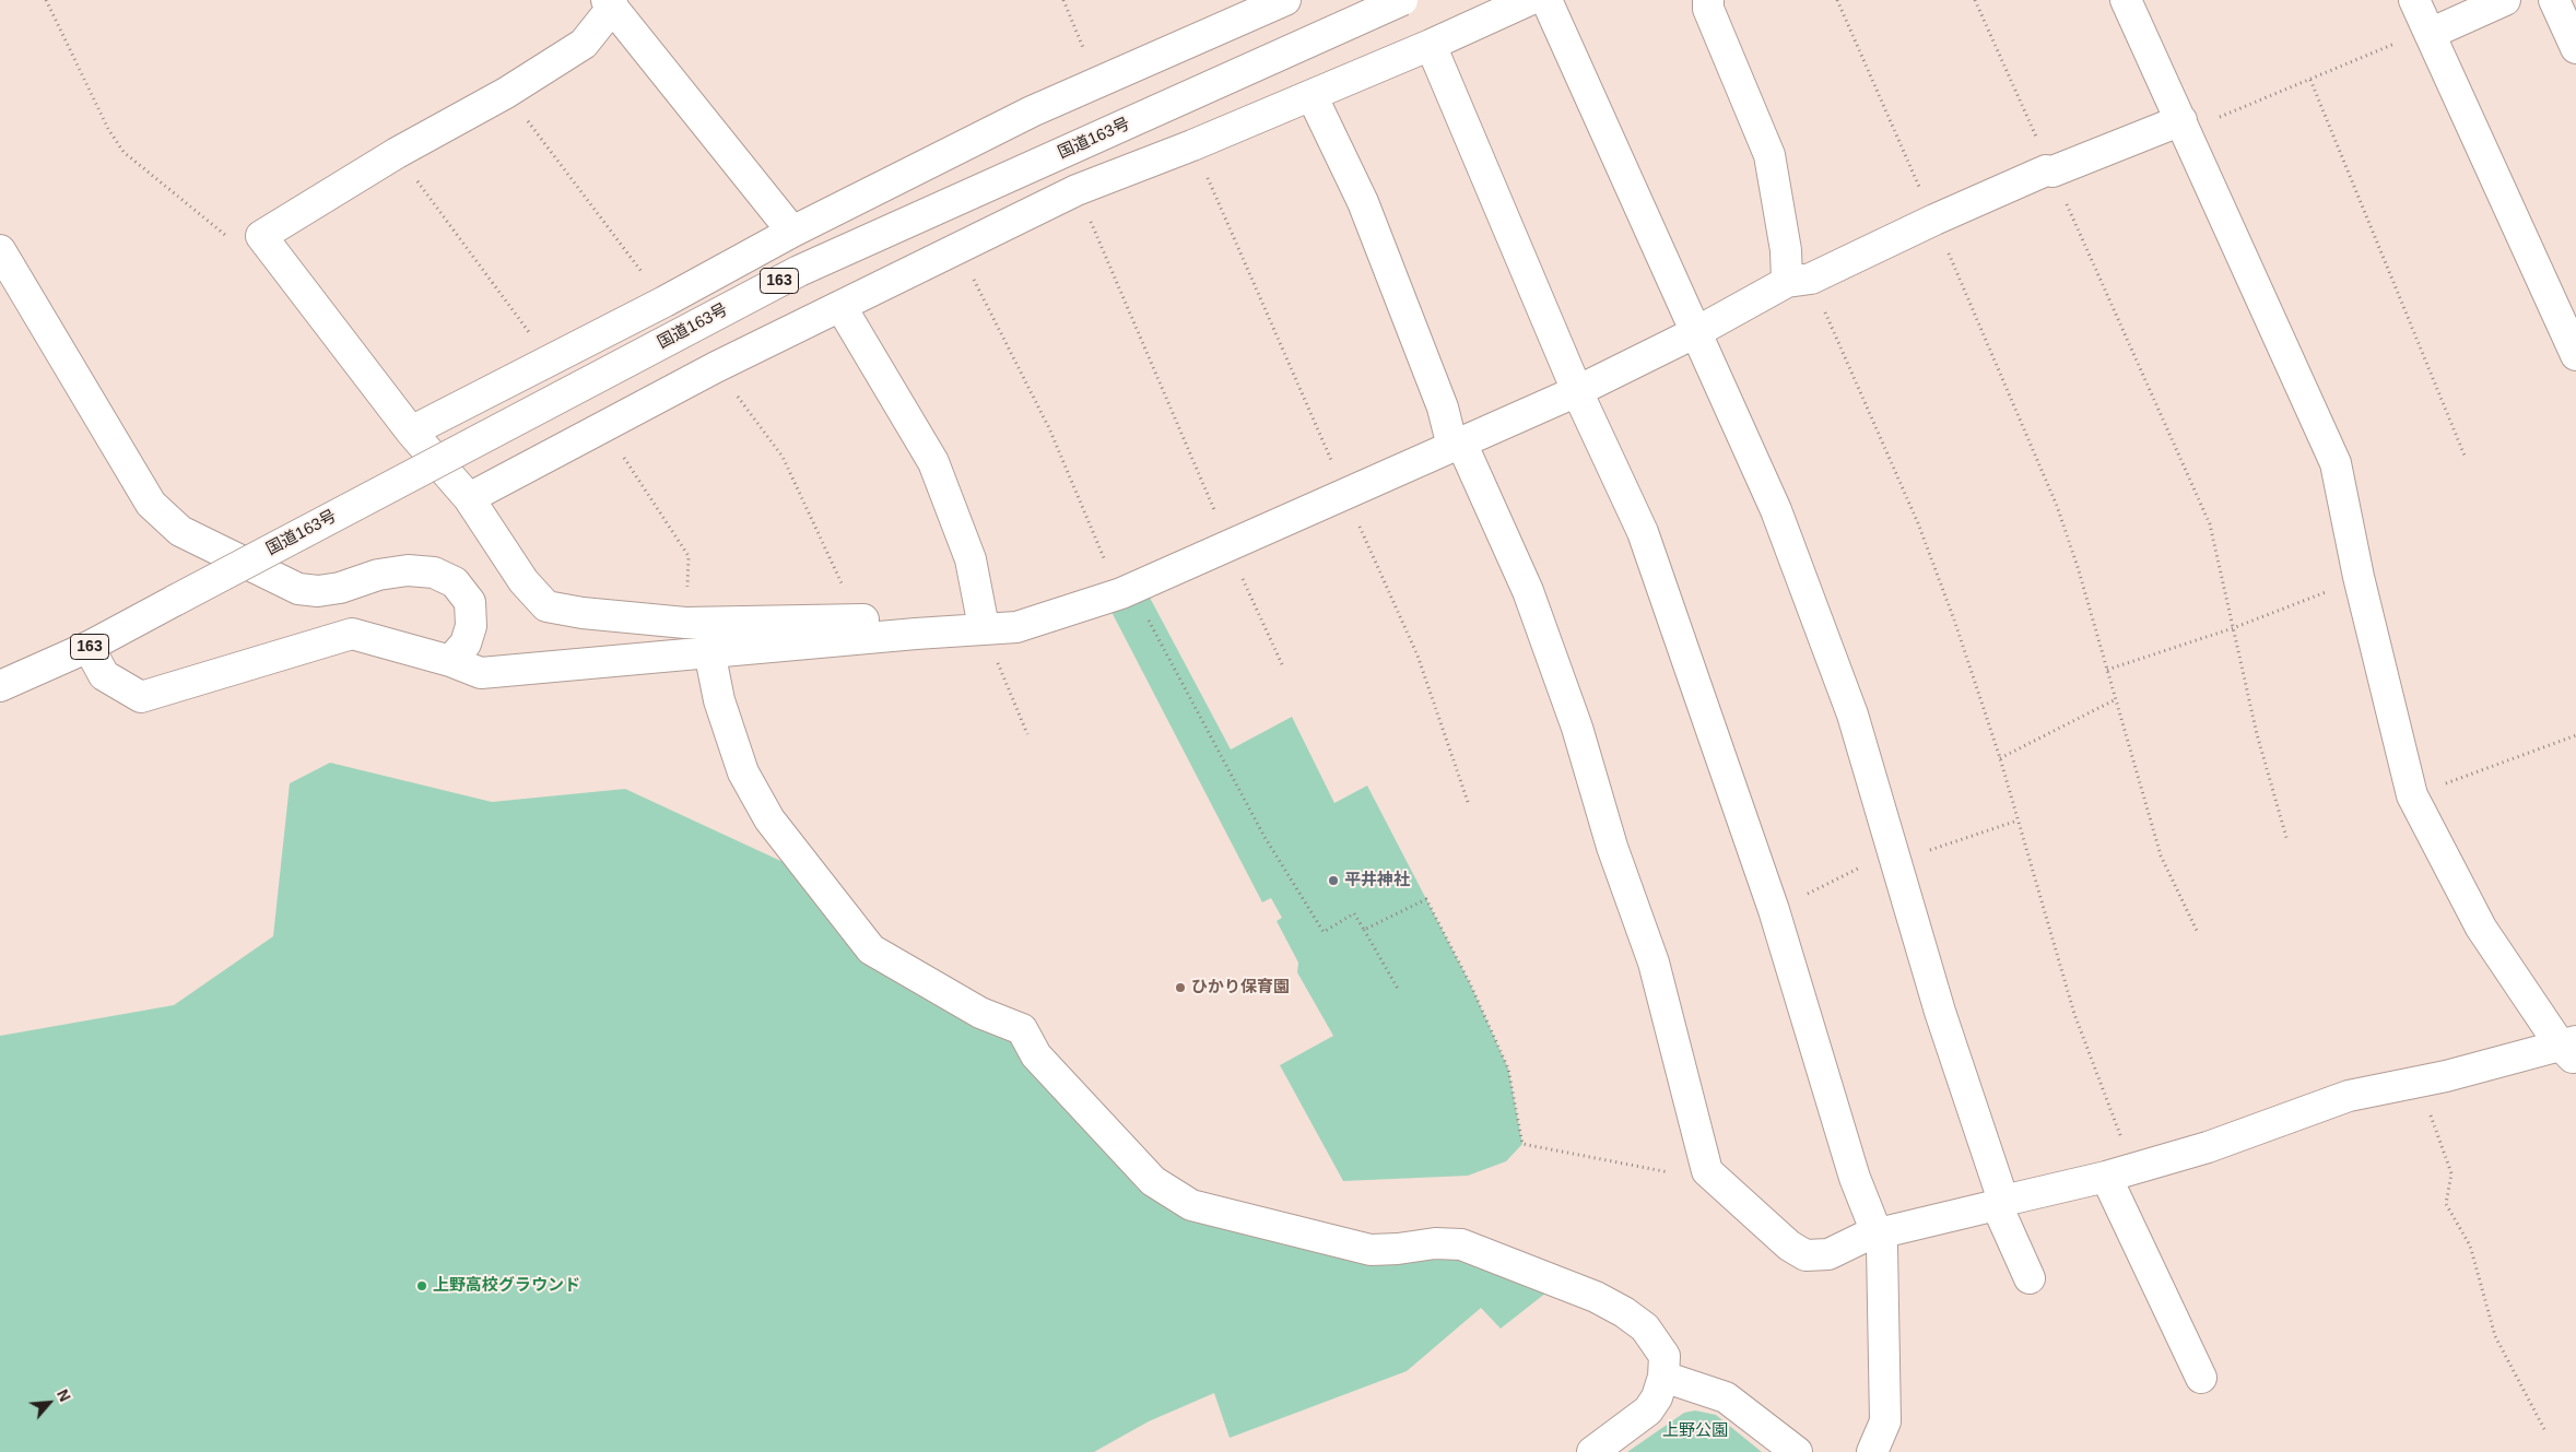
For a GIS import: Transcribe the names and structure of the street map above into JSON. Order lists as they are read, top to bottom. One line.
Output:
{"streets":{"main road":["国道163号","163"]},"parks":["上野公園"],"places":["平井神社","ひかり保育園","上野高校グラウンド"],"north":"top right"}
